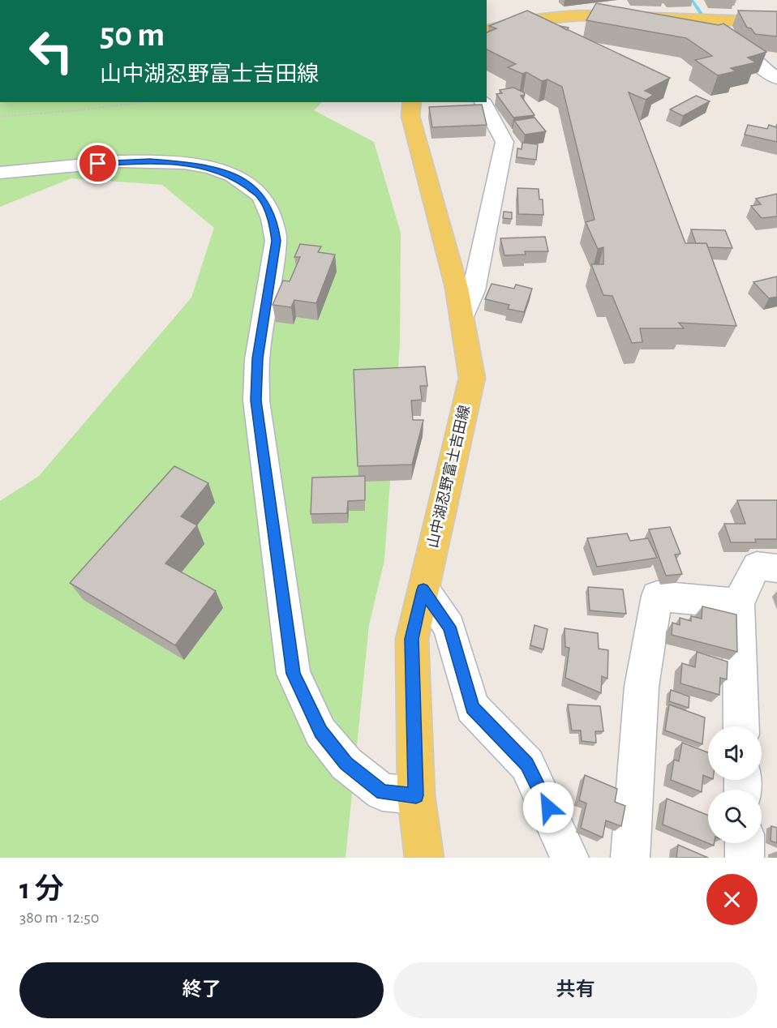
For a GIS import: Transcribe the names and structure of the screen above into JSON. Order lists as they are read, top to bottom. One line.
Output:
{"streets":{"main road":["山中湖忍野富士吉田線"]},"page":{"turn":["50 m","山中湖忍野富士吉田線"],"heading":["1 分","380 m · 12:50"],"buttons":["終了","共有"]}}
